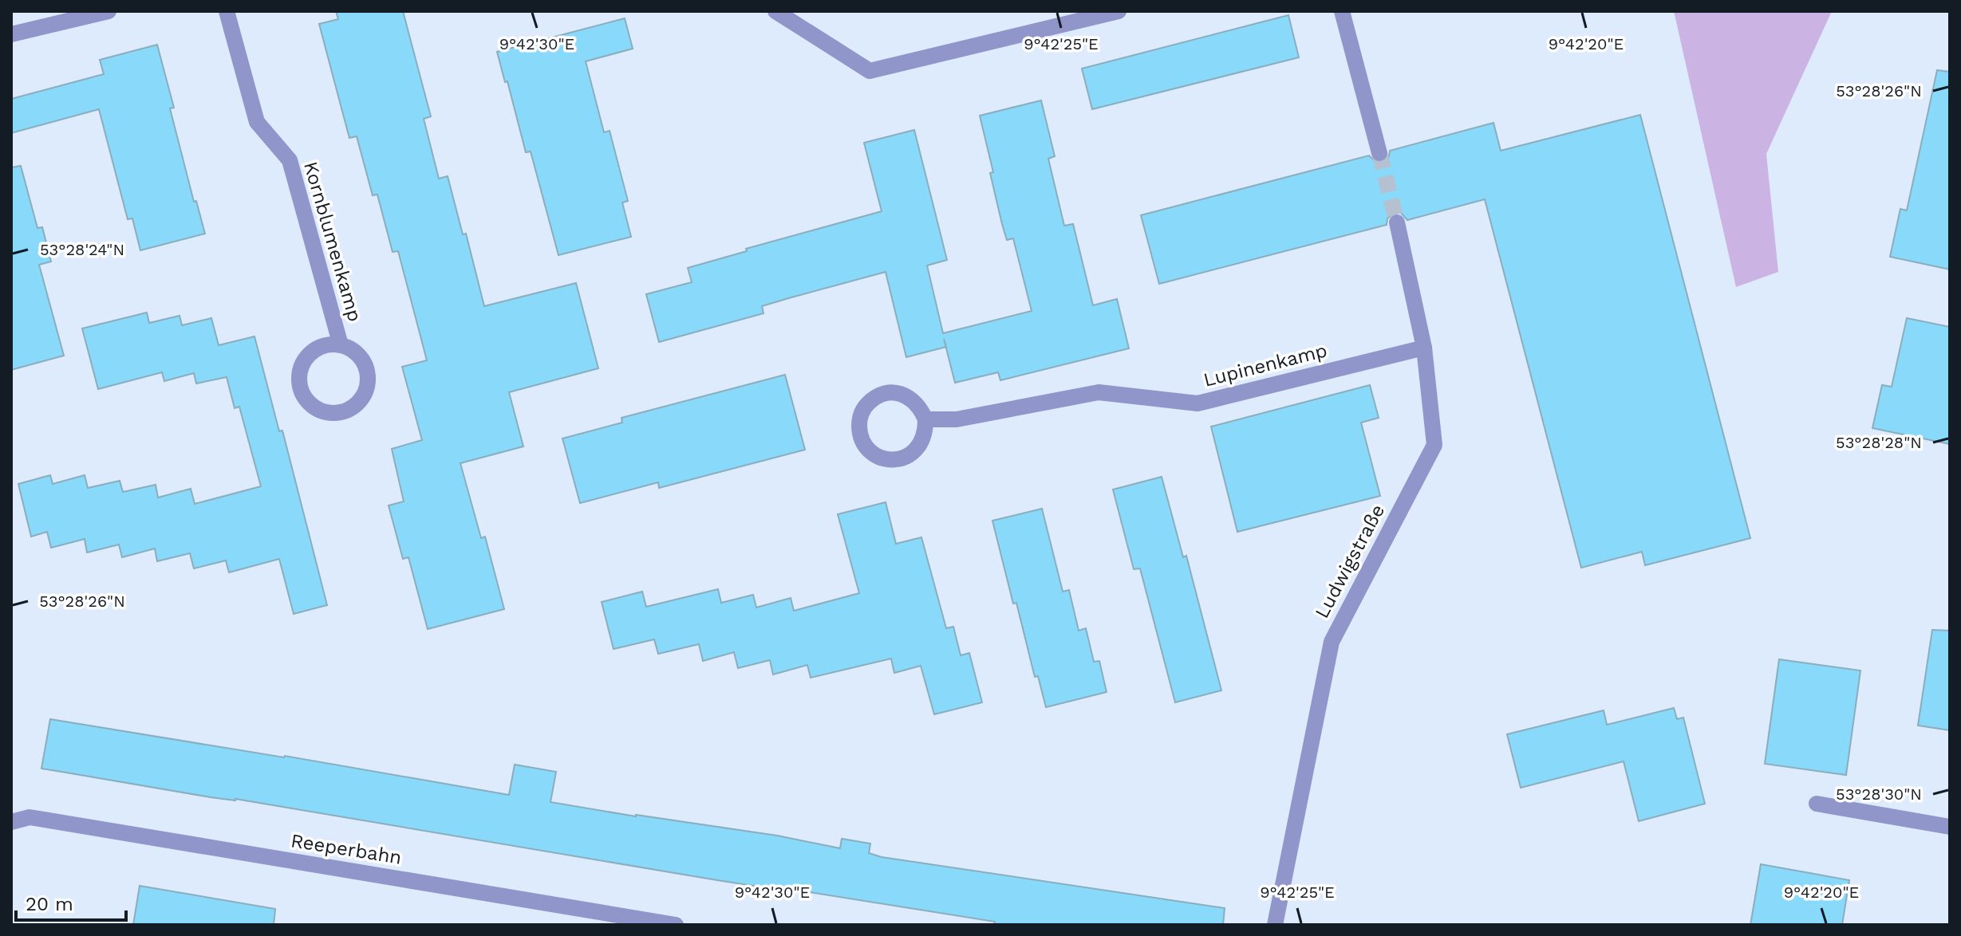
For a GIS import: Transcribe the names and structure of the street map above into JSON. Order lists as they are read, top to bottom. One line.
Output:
{"streets":{"street":["Kornblumenkamp","Lupinenkamp","Ludwigstraße","Reeperbahn"]},"crossings":[["Lupinenkamp","Ludwigstraße"]],"scale_bar":"20 m","coordinates":["9°42'30\"E","9°42'25\"E","9°42'20\"E","53°28'26\"N","53°28'24\"N","53°28'28\"N","53°28'30\"N"]}
